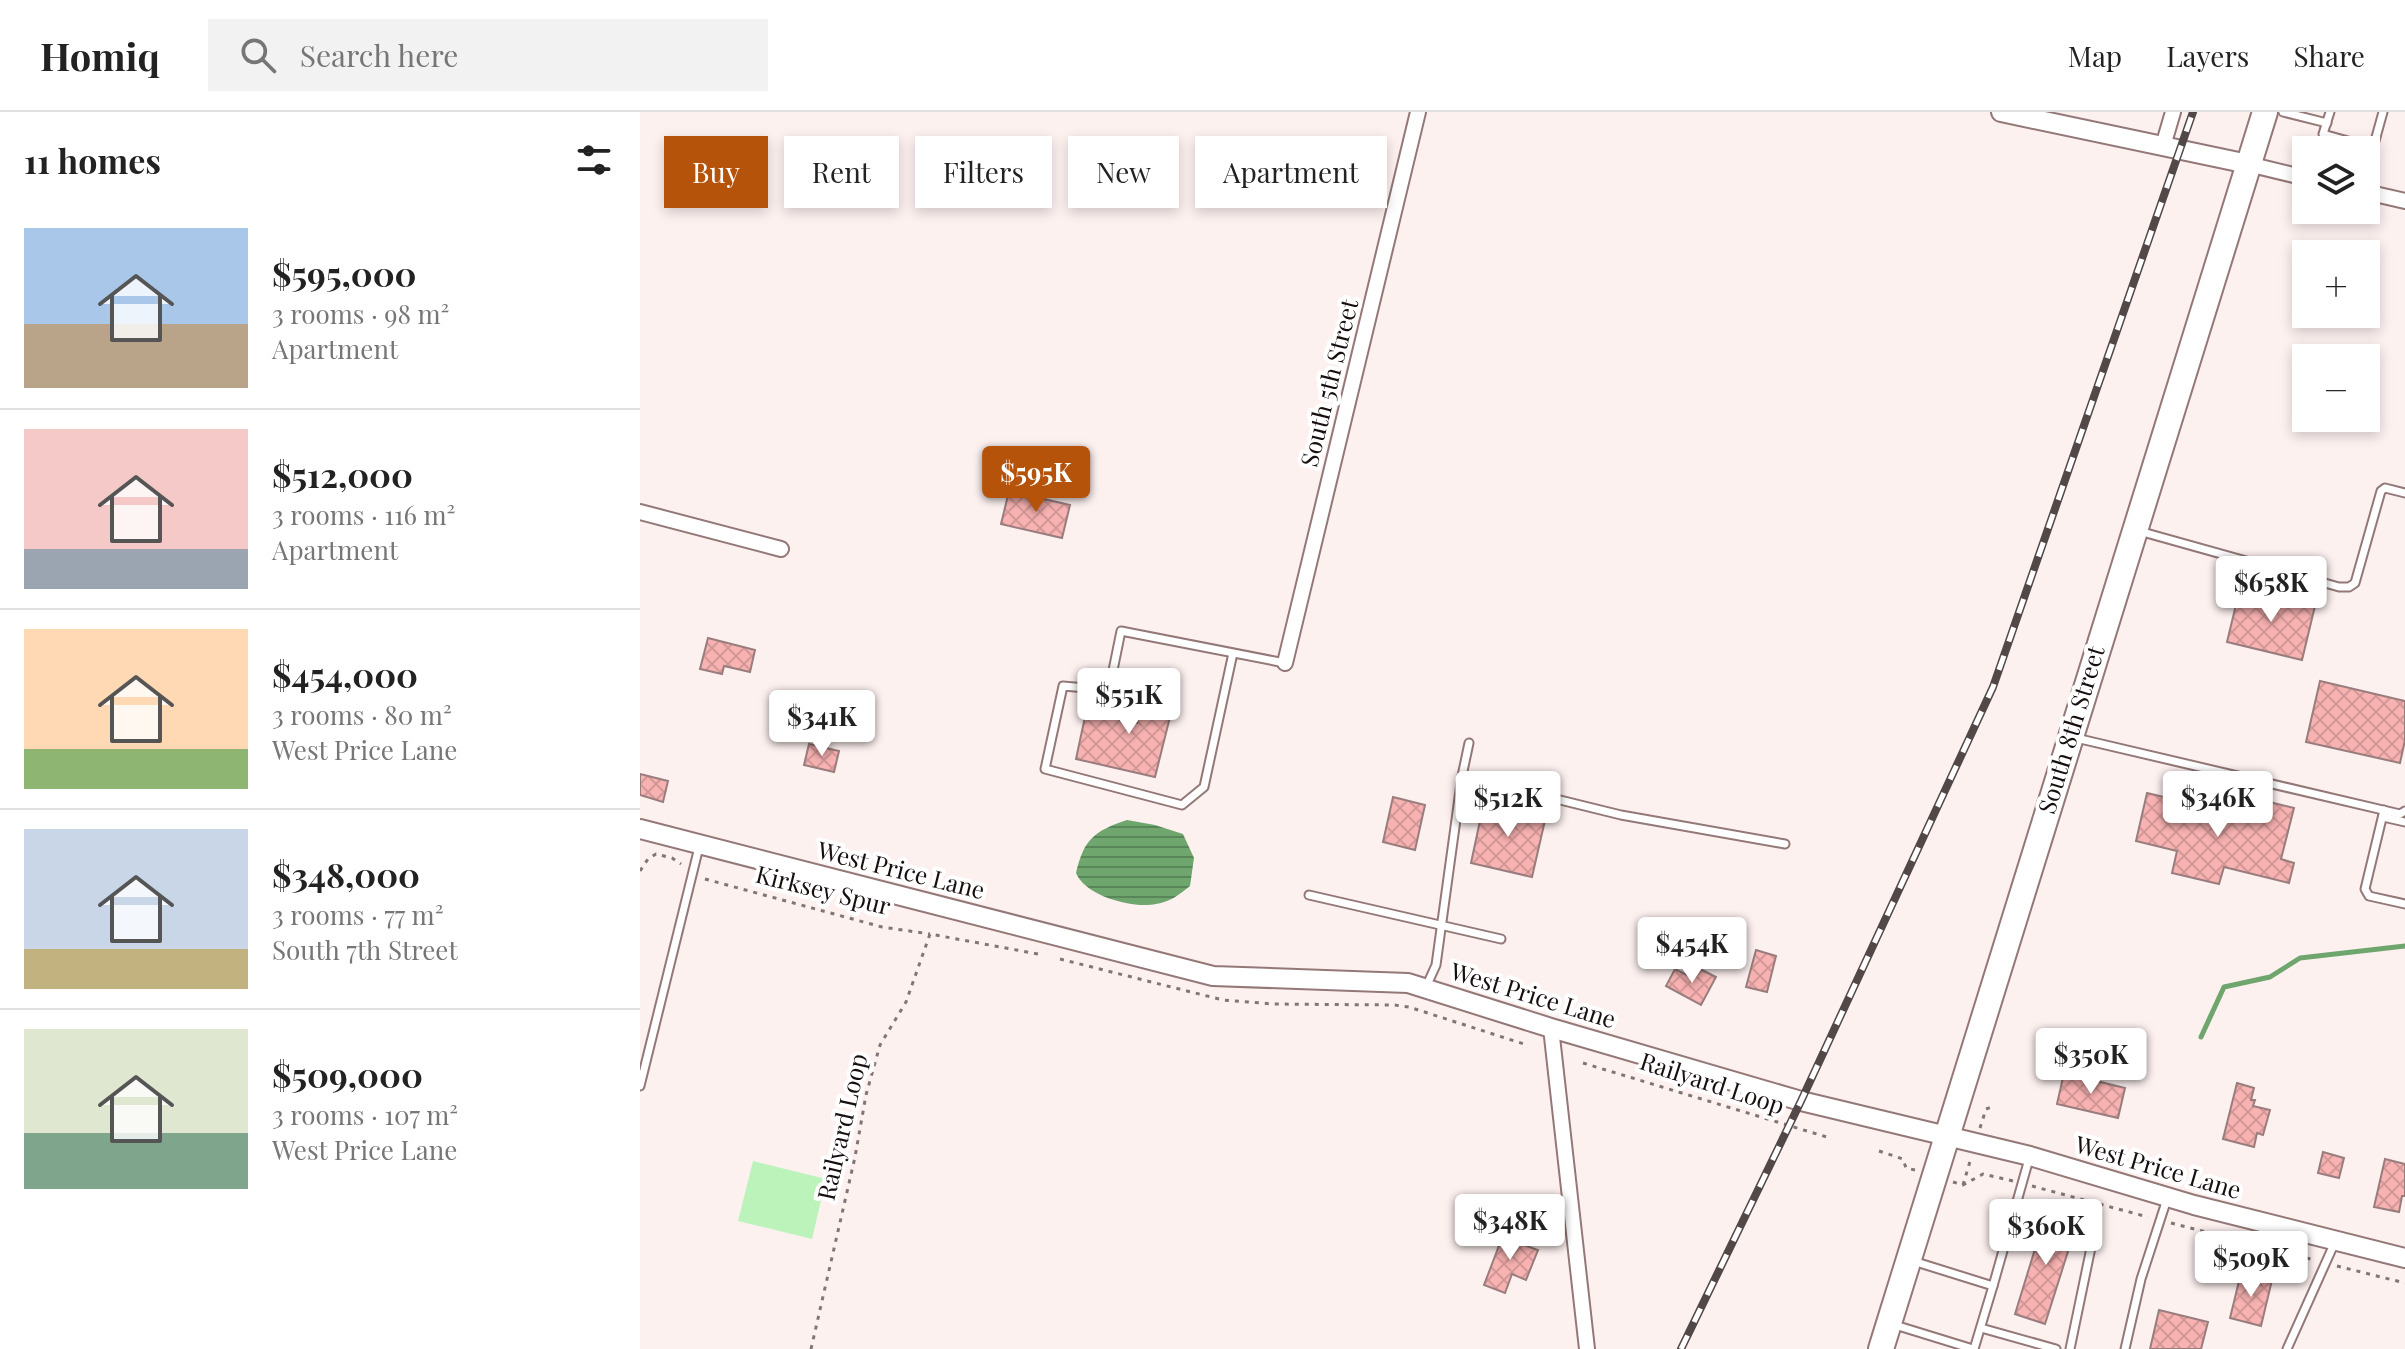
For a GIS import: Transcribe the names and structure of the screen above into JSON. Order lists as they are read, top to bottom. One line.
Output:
{"streets":{"main road":["South 8th Street"],"street":["South 5th Street","West Price Lane"],"path":["Kirksey Spur","Railyard Loop"]},"crossings":[["South 8th Street","West Price Lane"],["Kirksey Spur","Railyard Loop"]],"page":{"header":"Homiq","search":"Search here","nav":["Map","Layers","Share"],"heading":"11 homes","map_buttons":["+","−"],"chip":["Buy","Rent","Filters","New","Apartment"],"list":[{"name":"$595,000","note":"3 rooms · 98 m² · Apartment"},{"name":"$512,000","note":"3 rooms · 116 m² · Apartment"},{"name":"$454,000","note":"3 rooms · 80 m² · West Price Lane"},{"name":"$348,000","note":"3 rooms · 77 m² · South 7th Street"},{"name":"$509,000","note":"3 rooms · 107 m² · West Price Lane"}],"price":["$595K","$658K","$551K","$341K","$512K","$346K","$454K","$350K","$348K","$360K","$509K"]}}
